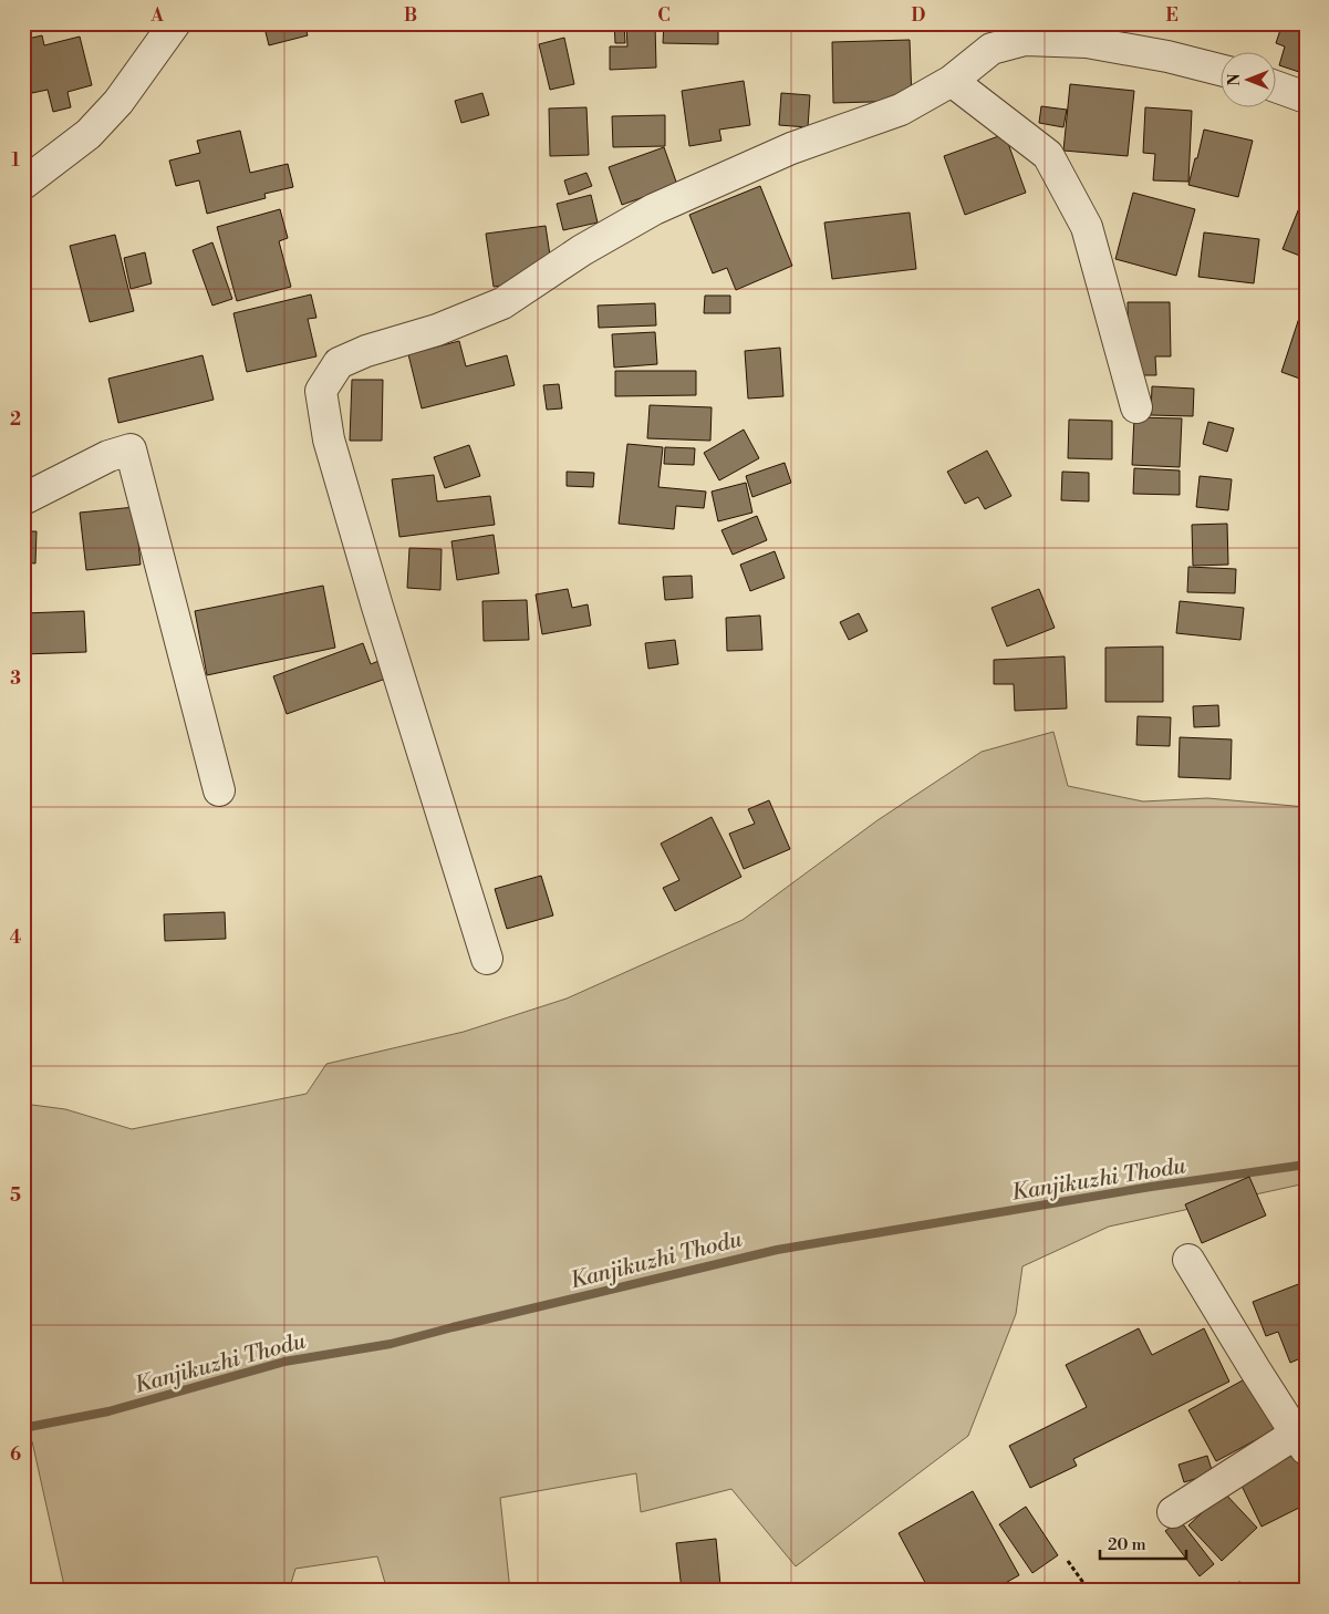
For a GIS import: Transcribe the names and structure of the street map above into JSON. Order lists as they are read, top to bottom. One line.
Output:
{"water":["Kanjikuzhi Thodu"],"scale_bar":"20 m","north":"left","grid":{"columns":["A","B","C","D","E"],"rows":["1","2","3","4","5","6"]}}
